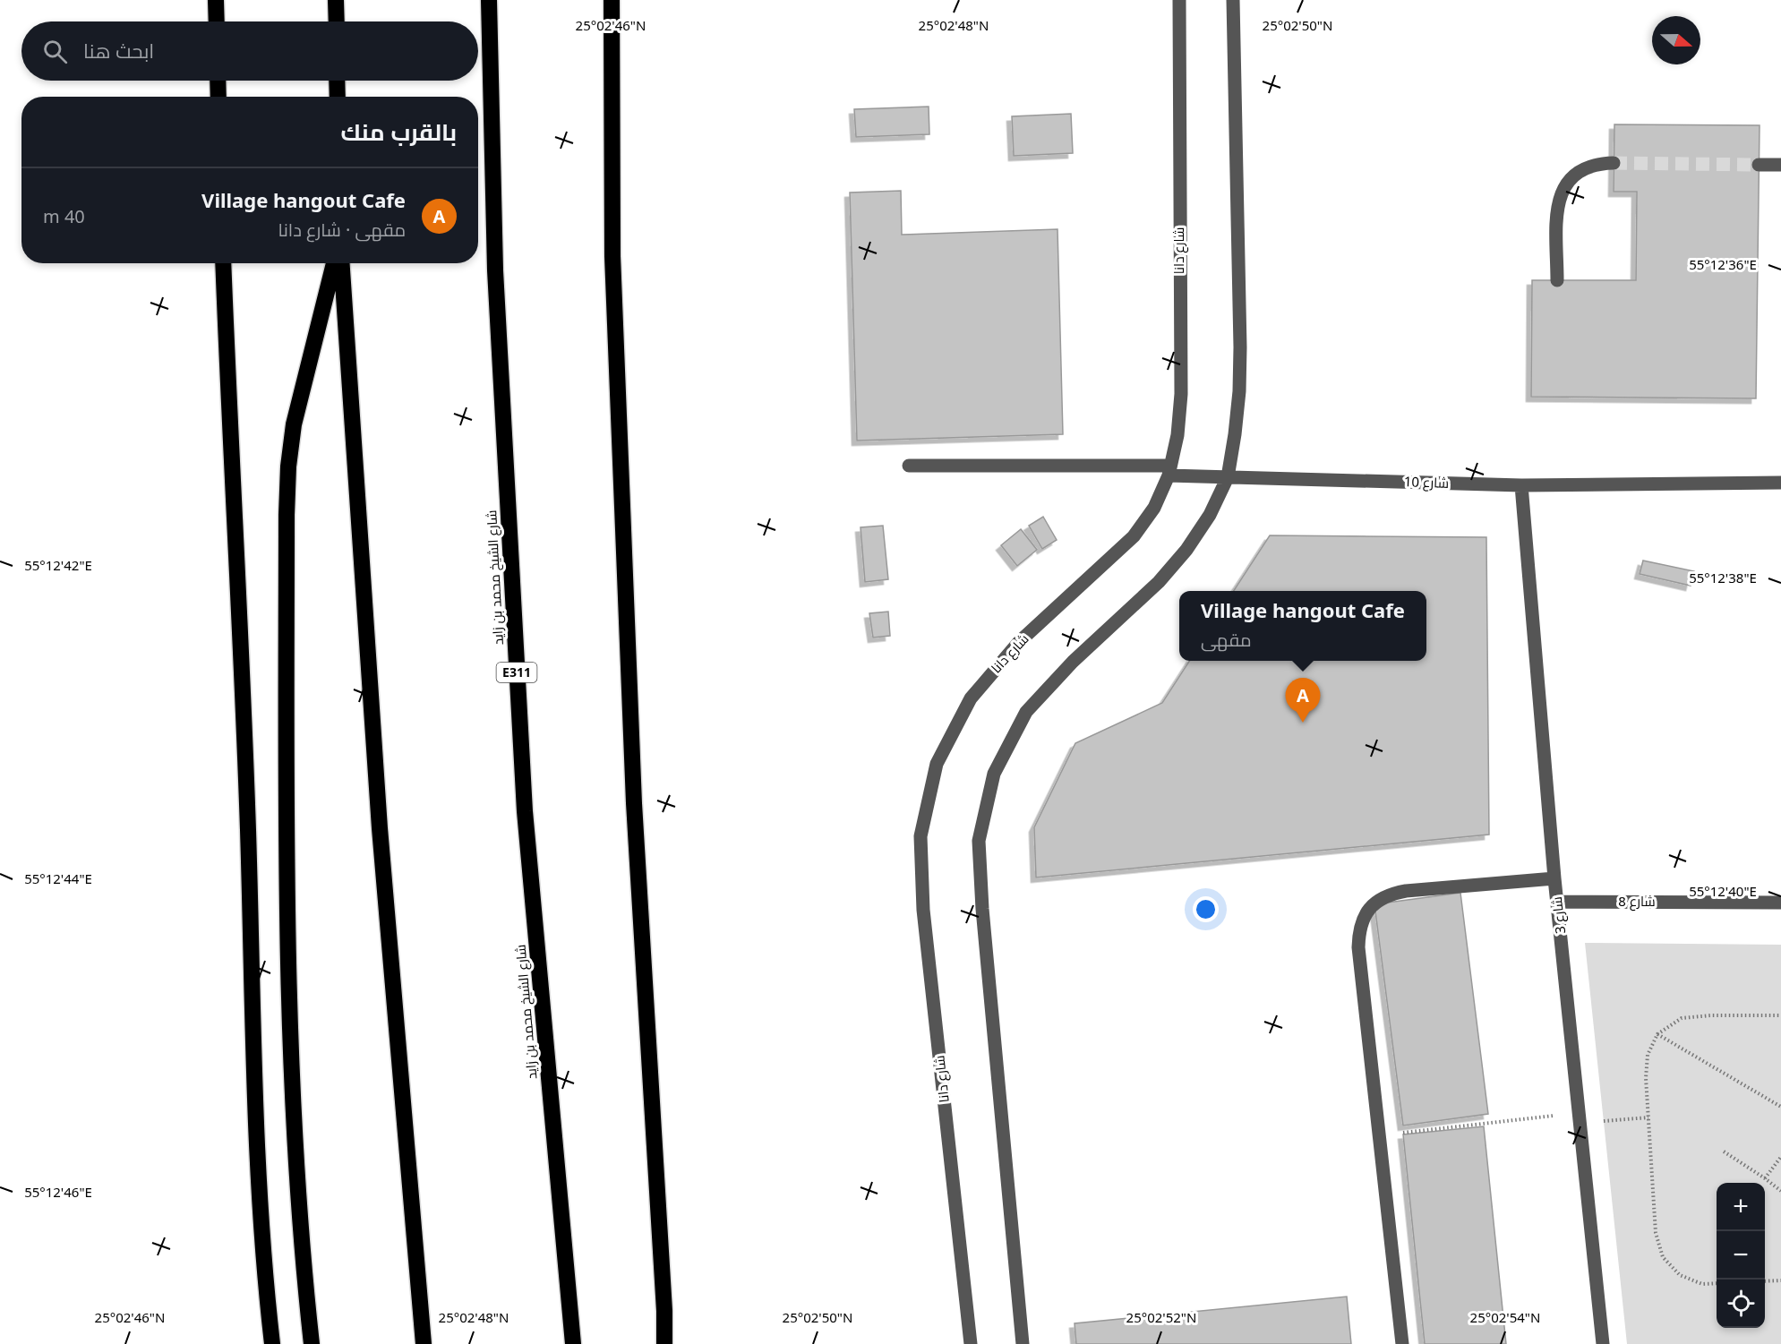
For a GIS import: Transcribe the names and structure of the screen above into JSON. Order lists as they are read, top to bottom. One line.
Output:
{"streets":{"highway":["شارع الشيخ محمد بن زايد","E311"],"street":["شارع دانا","شارع 10","شارع 8","شارع 3"]},"crossings":[["شارع دانا","شارع 10"],["شارع 10","شارع 3"],["شارع 8","شارع 3"]],"north":"right","page":{"search":"ابحث هنا","heading":"بالقرب منك","list":[{"mark":"A","name":"Village hangout Cafe","note":"مقهى · شارع دانا","value":"40 m"}],"popup":["Village hangout Cafe","مقهى"],"pins":"A","map_buttons":["+","−"]},"coordinates":["25°02'46\"N","25°02'48\"N","25°02'50\"N","55°12'36\"E","55°12'42\"E","55°12'38\"E","55°12'44\"E","55°12'40\"E","55°12'46\"E","25°02'52\"N","25°02'54\"N"]}
